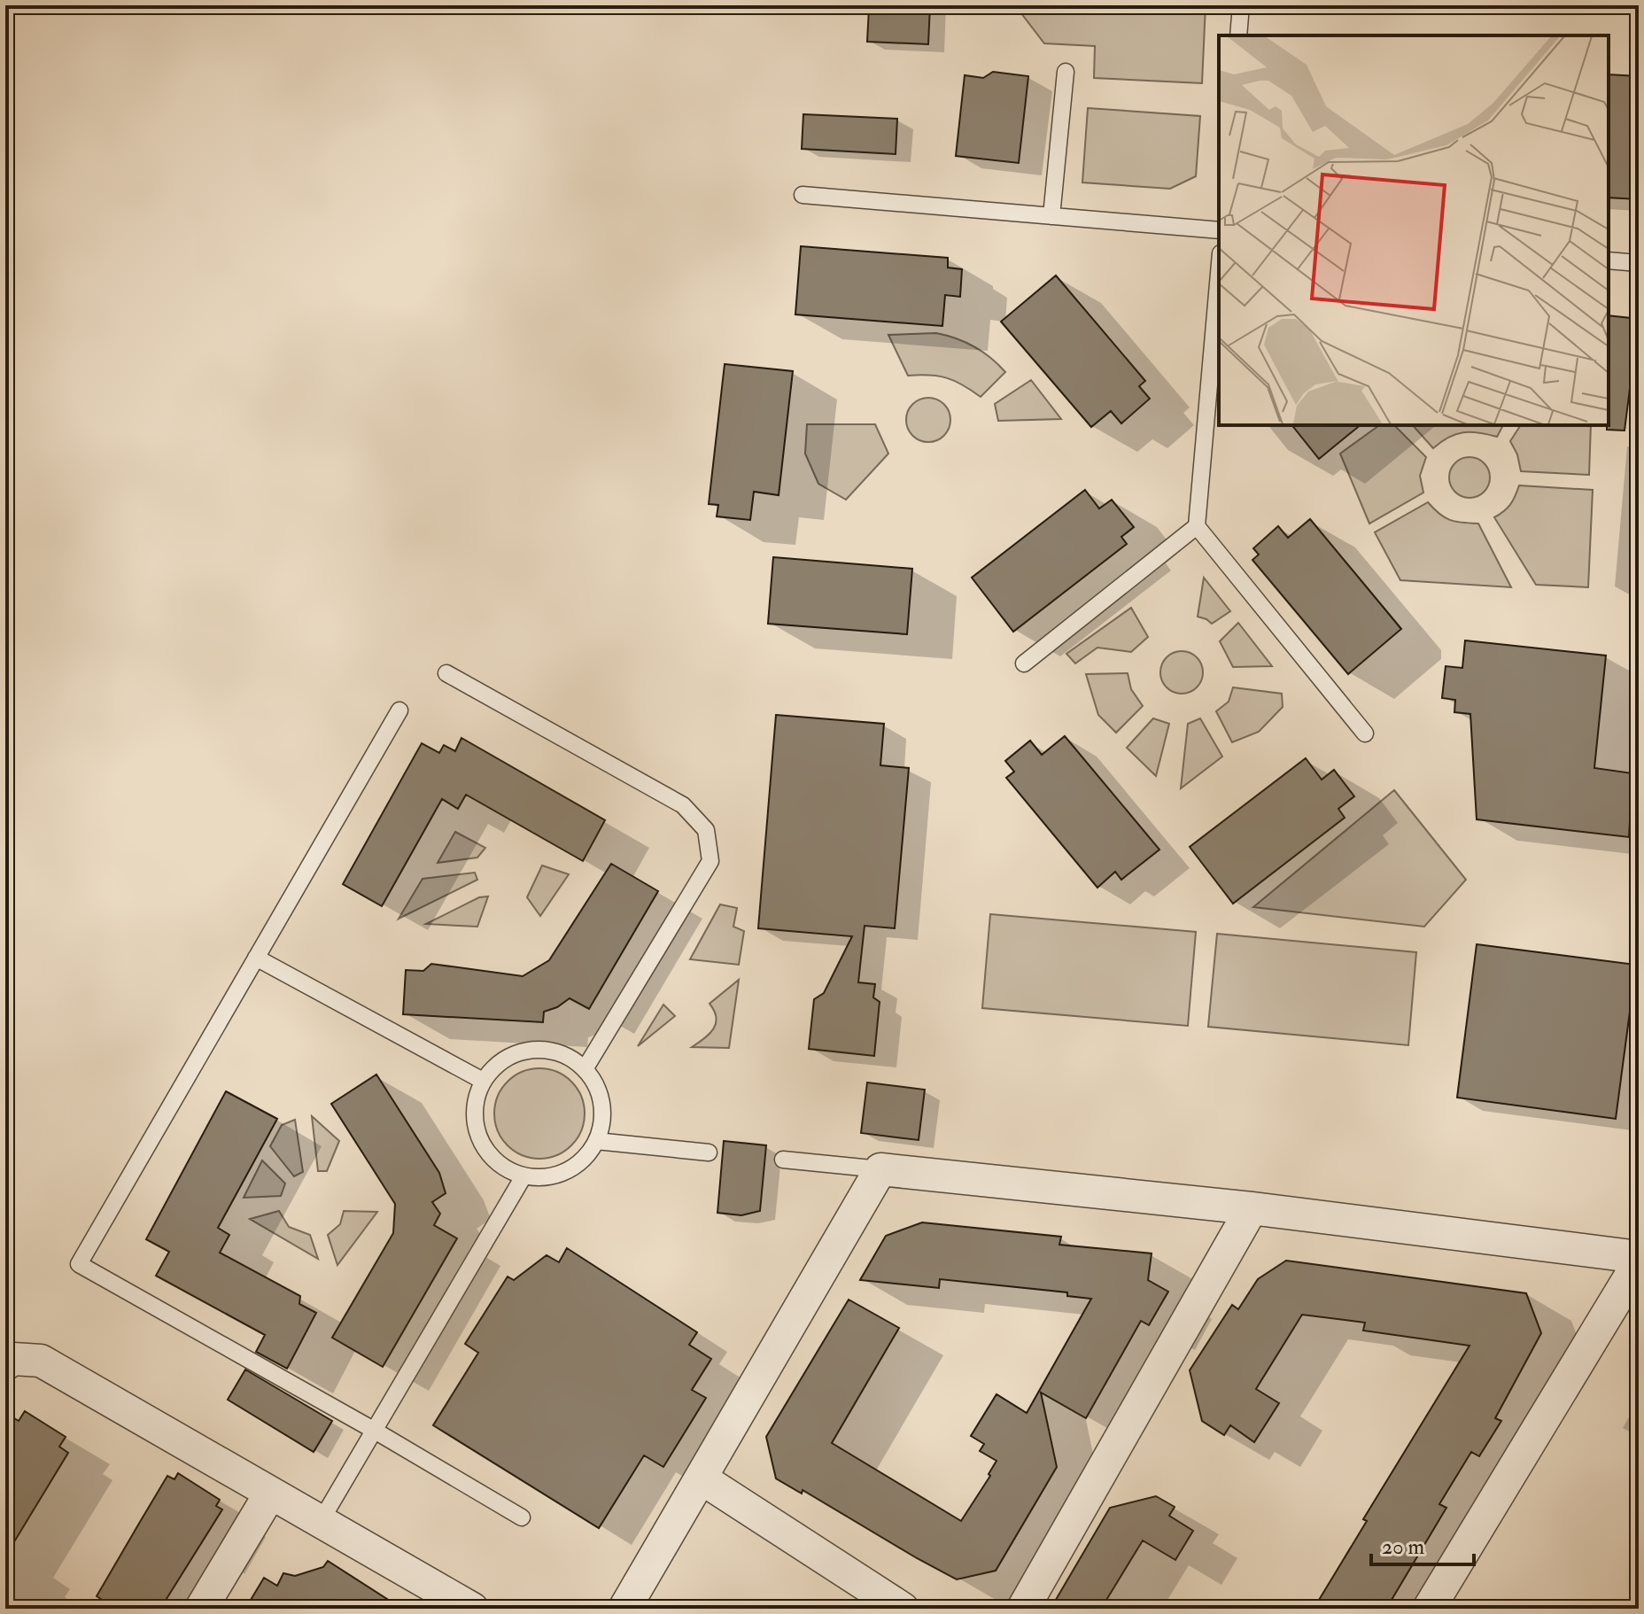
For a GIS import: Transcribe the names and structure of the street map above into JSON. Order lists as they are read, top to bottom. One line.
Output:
{"scale_bar":"20 m"}
